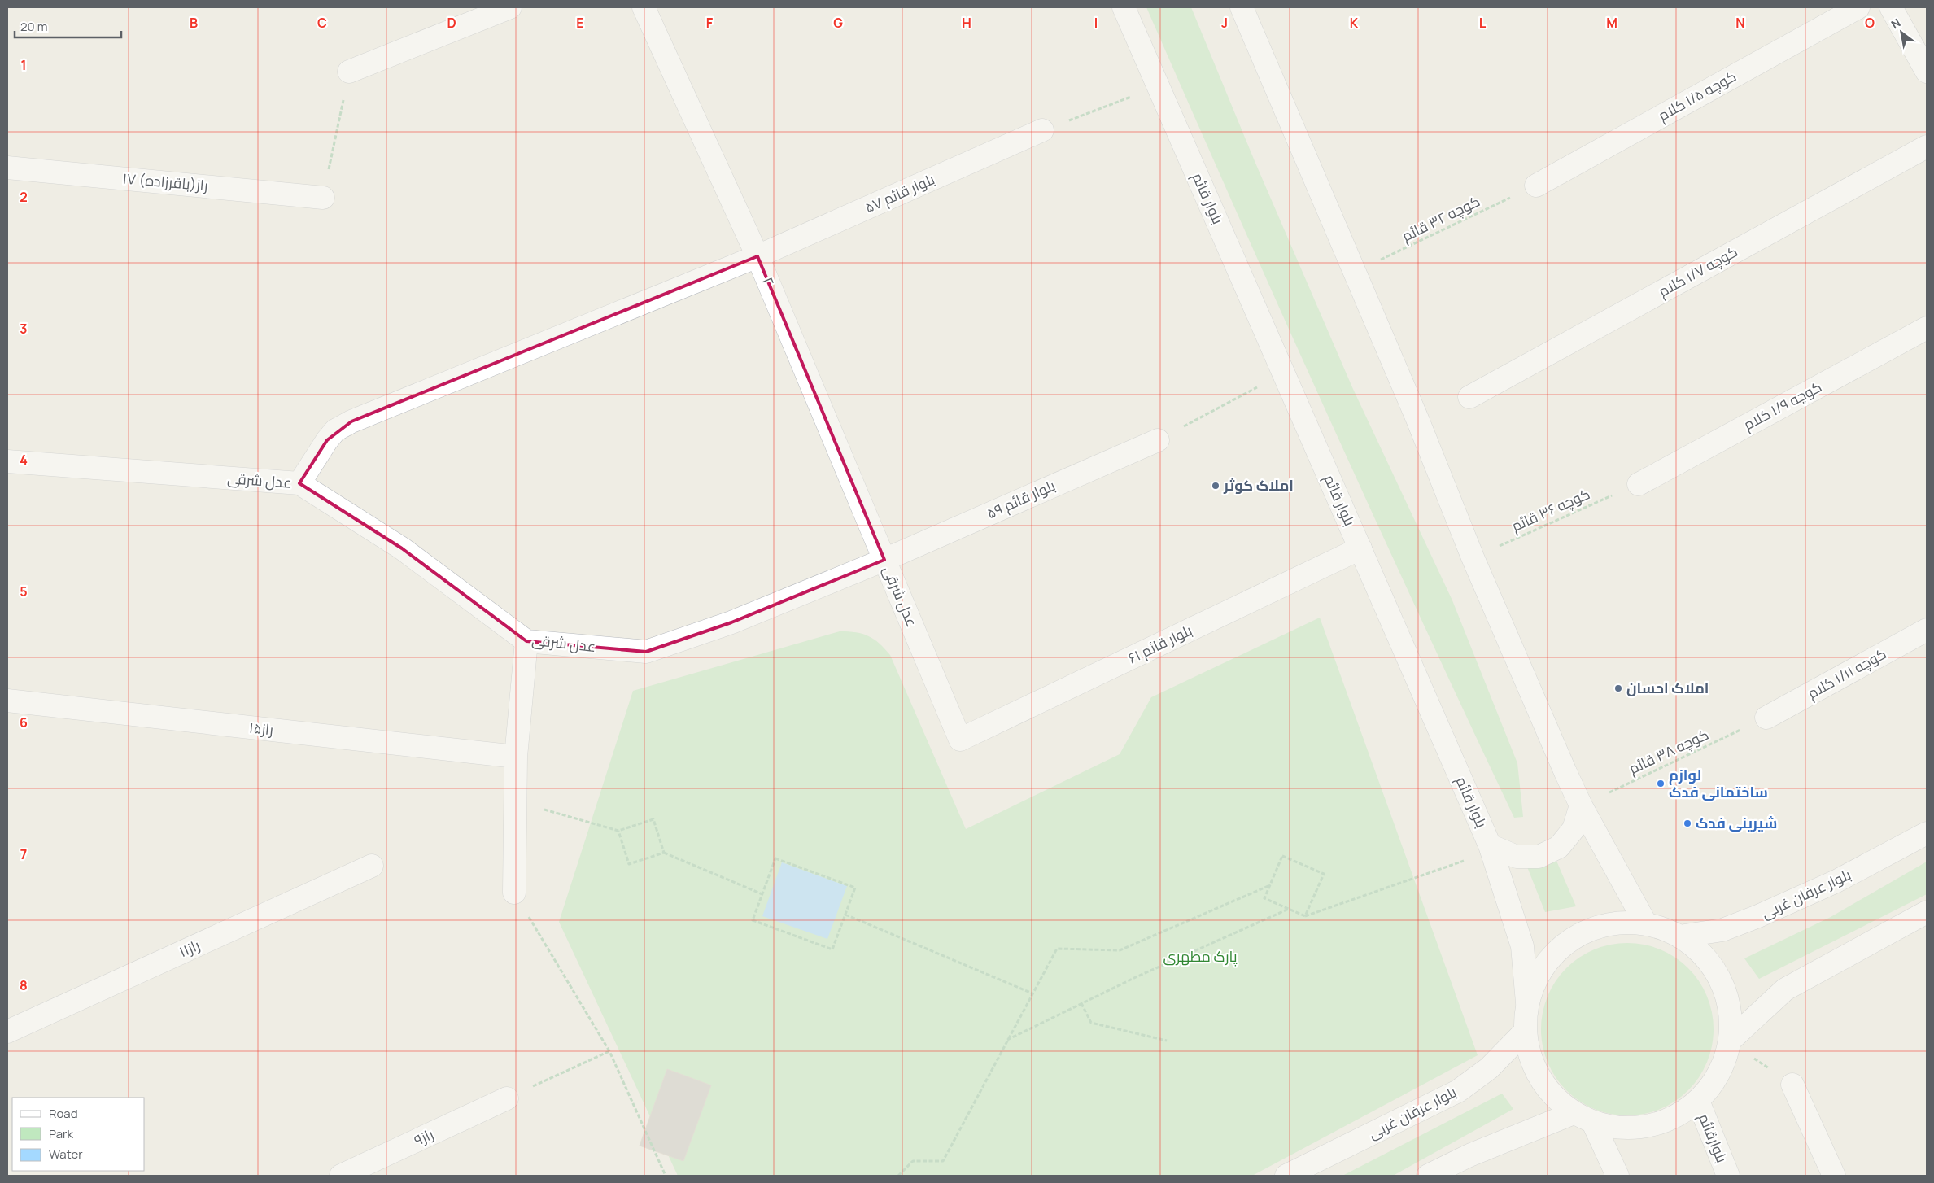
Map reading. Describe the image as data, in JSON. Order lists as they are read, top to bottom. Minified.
{"streets":{"street":["کوچه ۱/۵ کلام","۱۷ راز(باقرزاده)","بلوار قائم ۵۷","بلوار قائم","کوچه ۱/۷ کلام","۲","کوچه ۱/۹ کلام","عدل شرقی","بلوار قائم ۵۹","بلوار قائم ۶۱","کوچه ۱/۱۱ کلام","راز۱۵","بلوار عرفان غربی","راز۱۱","راز۹","بلوارقائم"],"path":["کوچه ۳۲ قائم","کوچه ۳۶ قائم","کوچه ۳۸ قائم"]},"crossings":[["کوچه ۱/۵ کلام","کوچه ۳۲ قائم"],["بلوار قائم ۵۷","۲"],["بلوار قائم ۵۷","عدل شرقی"],["بلوار قائم","بلوار قائم ۶۱"],["۲","عدل شرقی"],["۲","بلوار قائم ۵۹"],["کوچه ۱/۹ کلام","کوچه ۳۶ قائم"],["عدل شرقی","بلوار قائم ۵۹"],["عدل شرقی","بلوار قائم ۶۱"],["کوچه ۱/۱۱ کلام","کوچه ۳۸ قائم"]],"parks":["پارک مطهری"],"places":["املاک کوثر","املاک احسان","لوازم ساختمانی فدک","شیرینی فدک"],"legend":["Road","Park","Water"],"scale_bar":"20 m","north":"top left","grid":{"columns":["B","C","D","E","F","G","H","I","J","K","L","M","N","O"],"rows":["1","2","3","4","5","6","7","8"]}}
